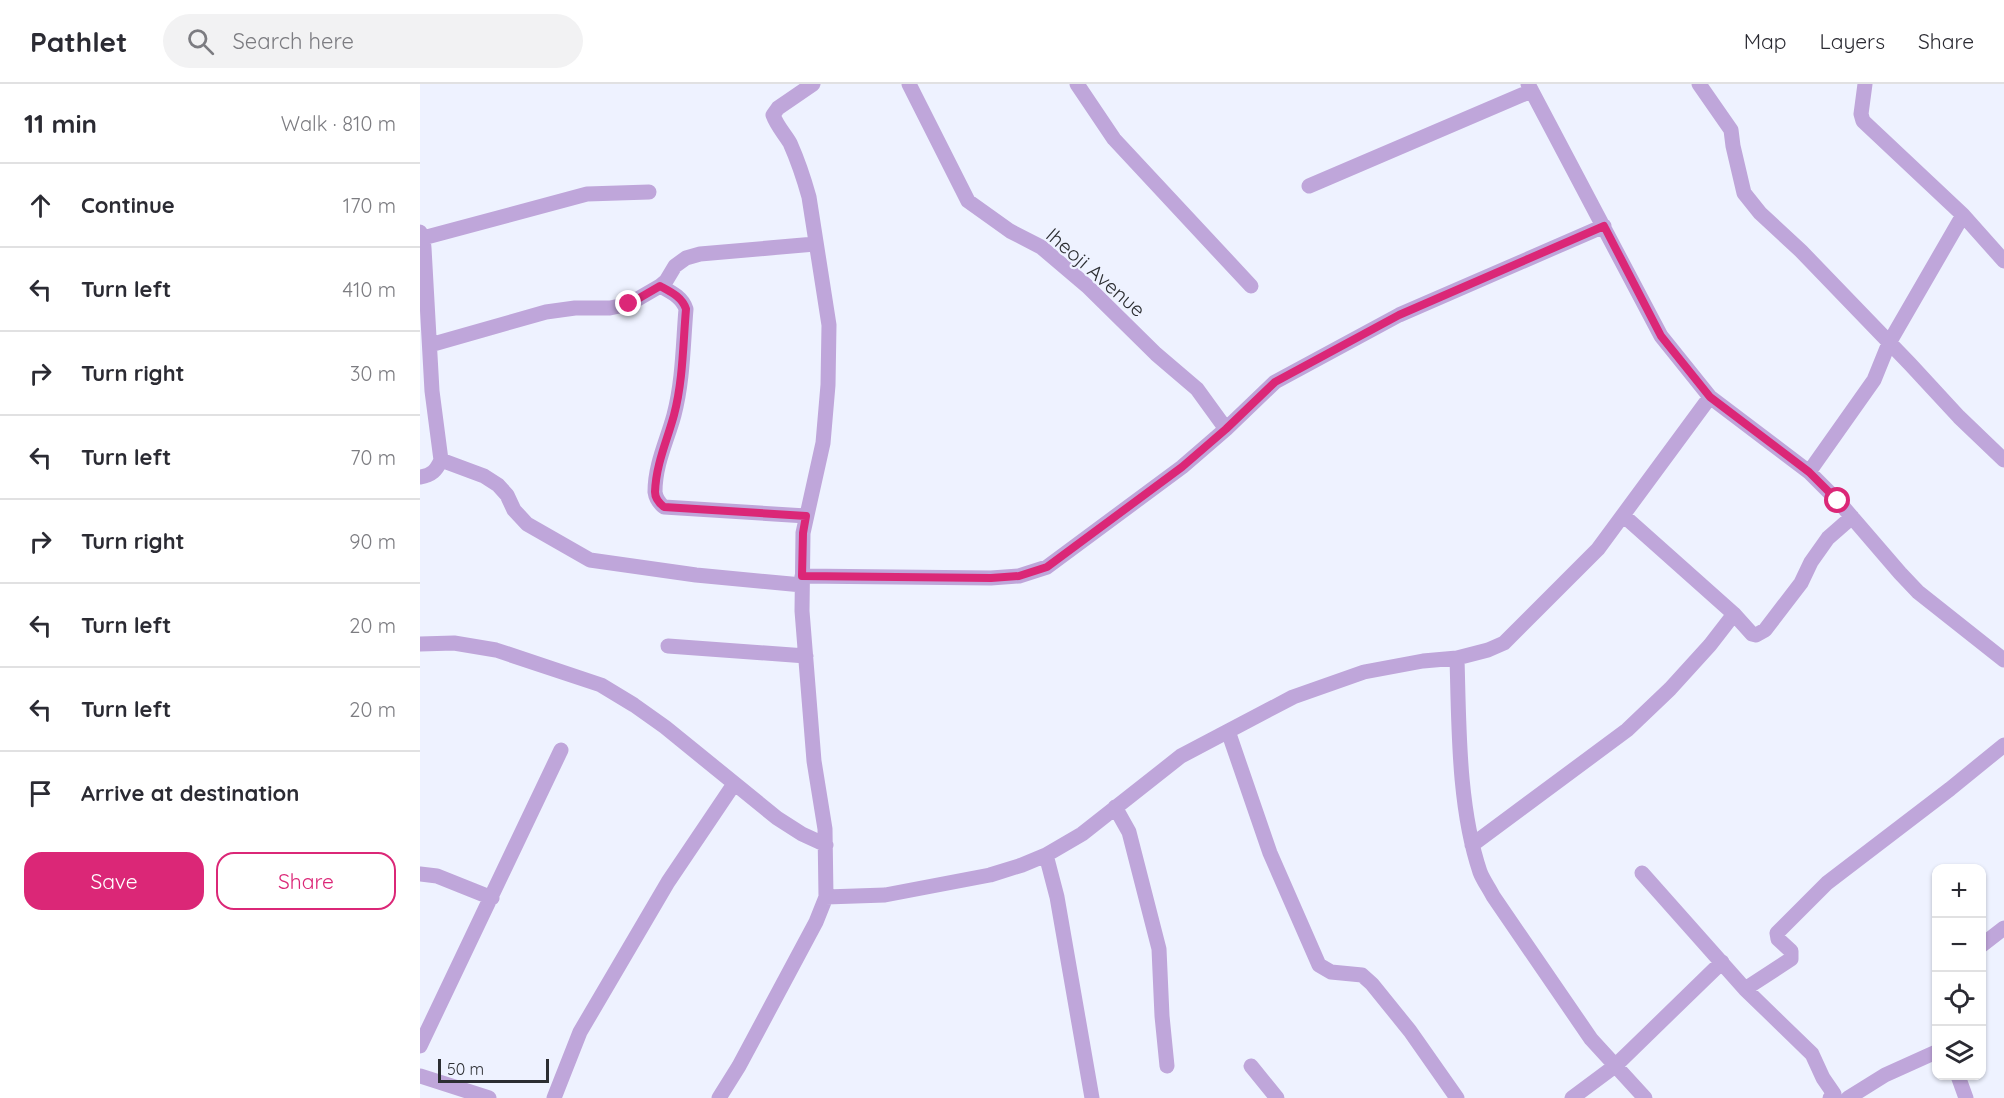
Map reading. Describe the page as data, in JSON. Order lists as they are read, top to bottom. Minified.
{"streets":{"street":["Iheoji Avenue"]},"scale_bar":"50 m","page":{"header":"Pathlet","search":"Search here","nav":["Map","Layers","Share"],"heading":["11 min","Walk · 810 m"],"list":[["Continue","170 m"],["Turn left","410 m"],["Turn right","30 m"],["Turn left","70 m"],["Turn right","90 m"],["Turn left","20 m"],["Turn left","20 m"],"Arrive at destination"],"buttons":["Save","Share"],"map_buttons":["+","−"],"scale":"50 m"}}
